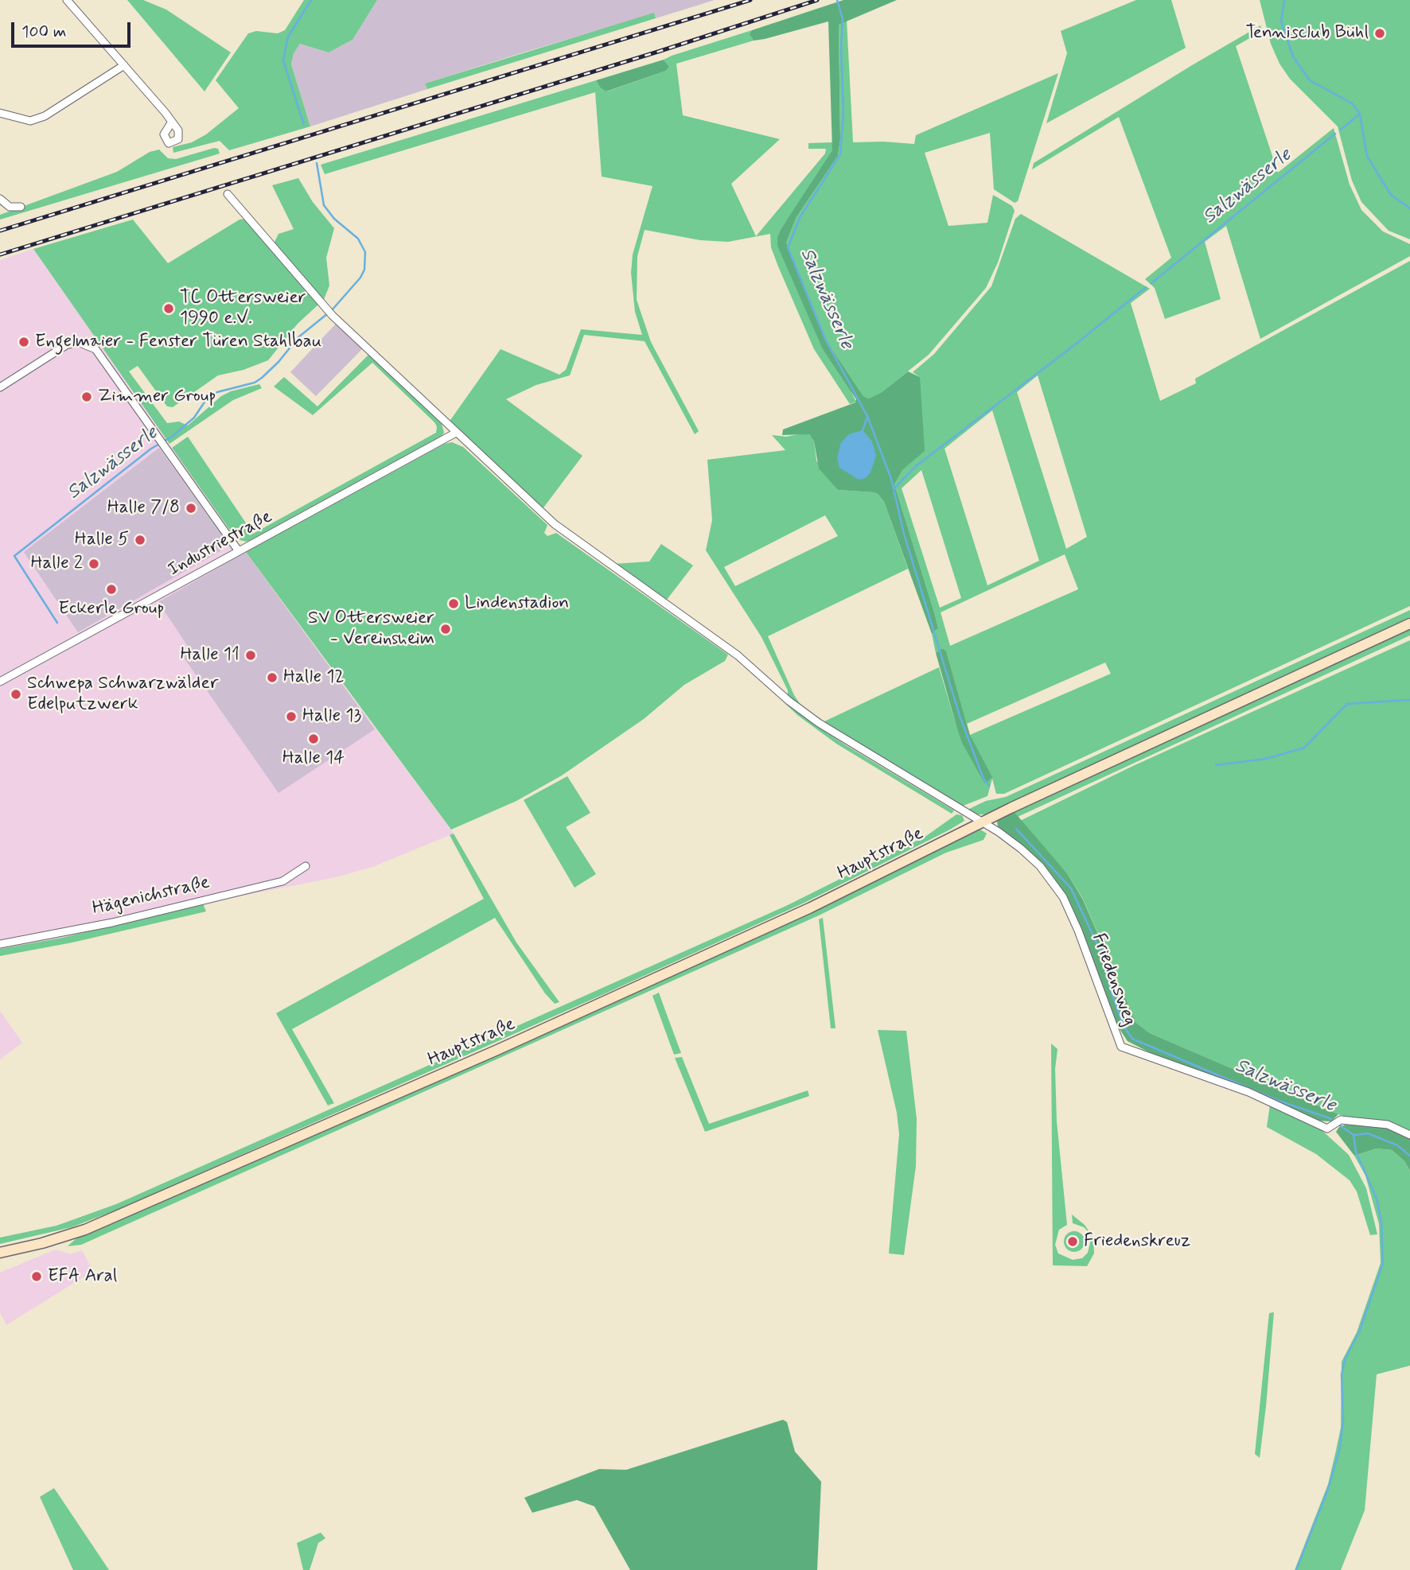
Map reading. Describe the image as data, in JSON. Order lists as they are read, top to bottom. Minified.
{"streets":{"street":["Industriestraße","Hauptstraße","Hägenichstraße","Friedensweg"]},"crossings":[["Industriestraße","Friedensweg"],["Hauptstraße","Friedensweg"]],"water":["Salzwässerle"],"places":["Tennisclub Bühl","TC Ottersweier 1990 e.V.","Engelmaier - Fenster Türen Stahlbau","Zimmer Group","Halle 7/8","Halle 5","Halle 2","Eckerle Group","Lindenstadion","SV Ottersweier - Vereinsheim","Halle 11","Halle 12","Schwepa Schwarzwälder Edelputzwerk","Halle 13","Halle 14","Friedenskreuz","EFA Aral"],"scale_bar":"100 m"}
